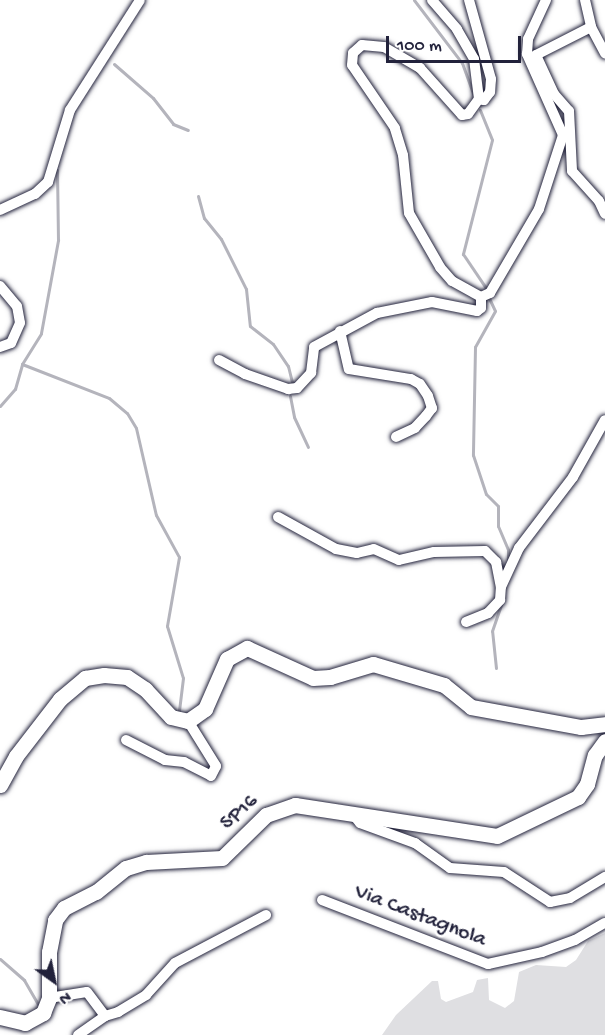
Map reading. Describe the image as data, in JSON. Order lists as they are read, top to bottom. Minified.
{"streets":{"street":["SP16","Via Castagnola"]},"scale_bar":"100 m","north":"bottom right"}
